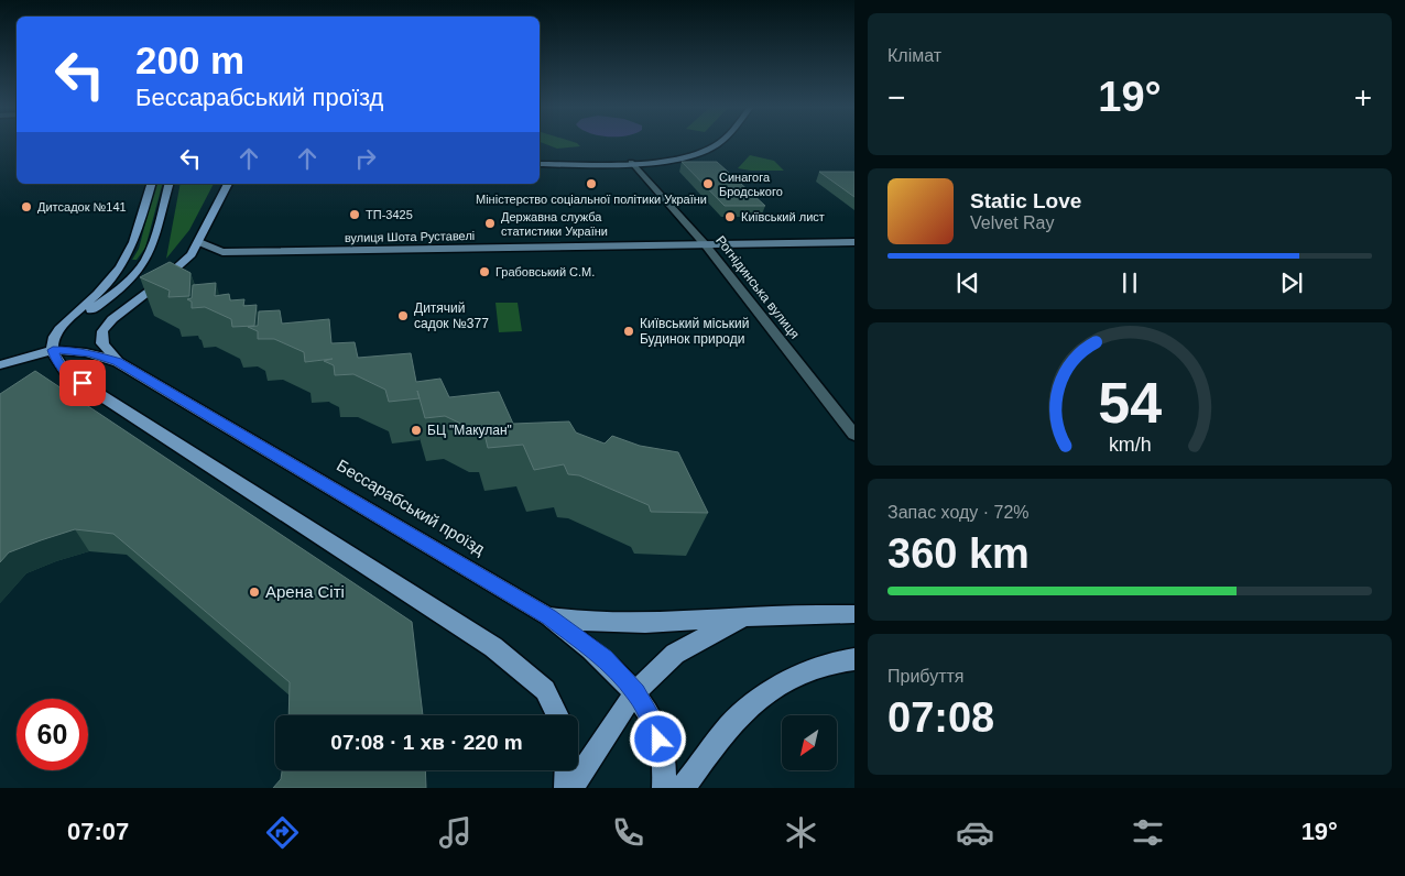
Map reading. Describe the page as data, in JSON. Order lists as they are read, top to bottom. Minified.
{"streets":{"main road":["вулиця Шота Руставелі","Бессарабський проїзд"],"street":["Рогнідинська вулиця"]},"crossings":[["вулиця Шота Руставелі","Рогнідинська вулиця"]],"places":["Міністерство соціальної політики України","Синагога Бродського","Дитсадок №141","ТП-3425","Київський лист","Державна служба статистики України","Грабовський С.М.","Дитячий садок №377","Київський міський Будинок природи","БЦ \"Макулан\"","Арена Сіті"],"north":"bottom left","page":{"tile":["Клімат",["Запас ходу · 72%","360 km"],["Прибуття","07:08"]],"turn":["200 m","Бессарабський проїзд"],"heat":["−","19°","+"],"song":["Static Love","Velvet Ray"],"limit":"60","trip":"07:08 · 1 хв · 220 m","tabs":["07:07","19°"],"gauge":["54","km/h"]}}
